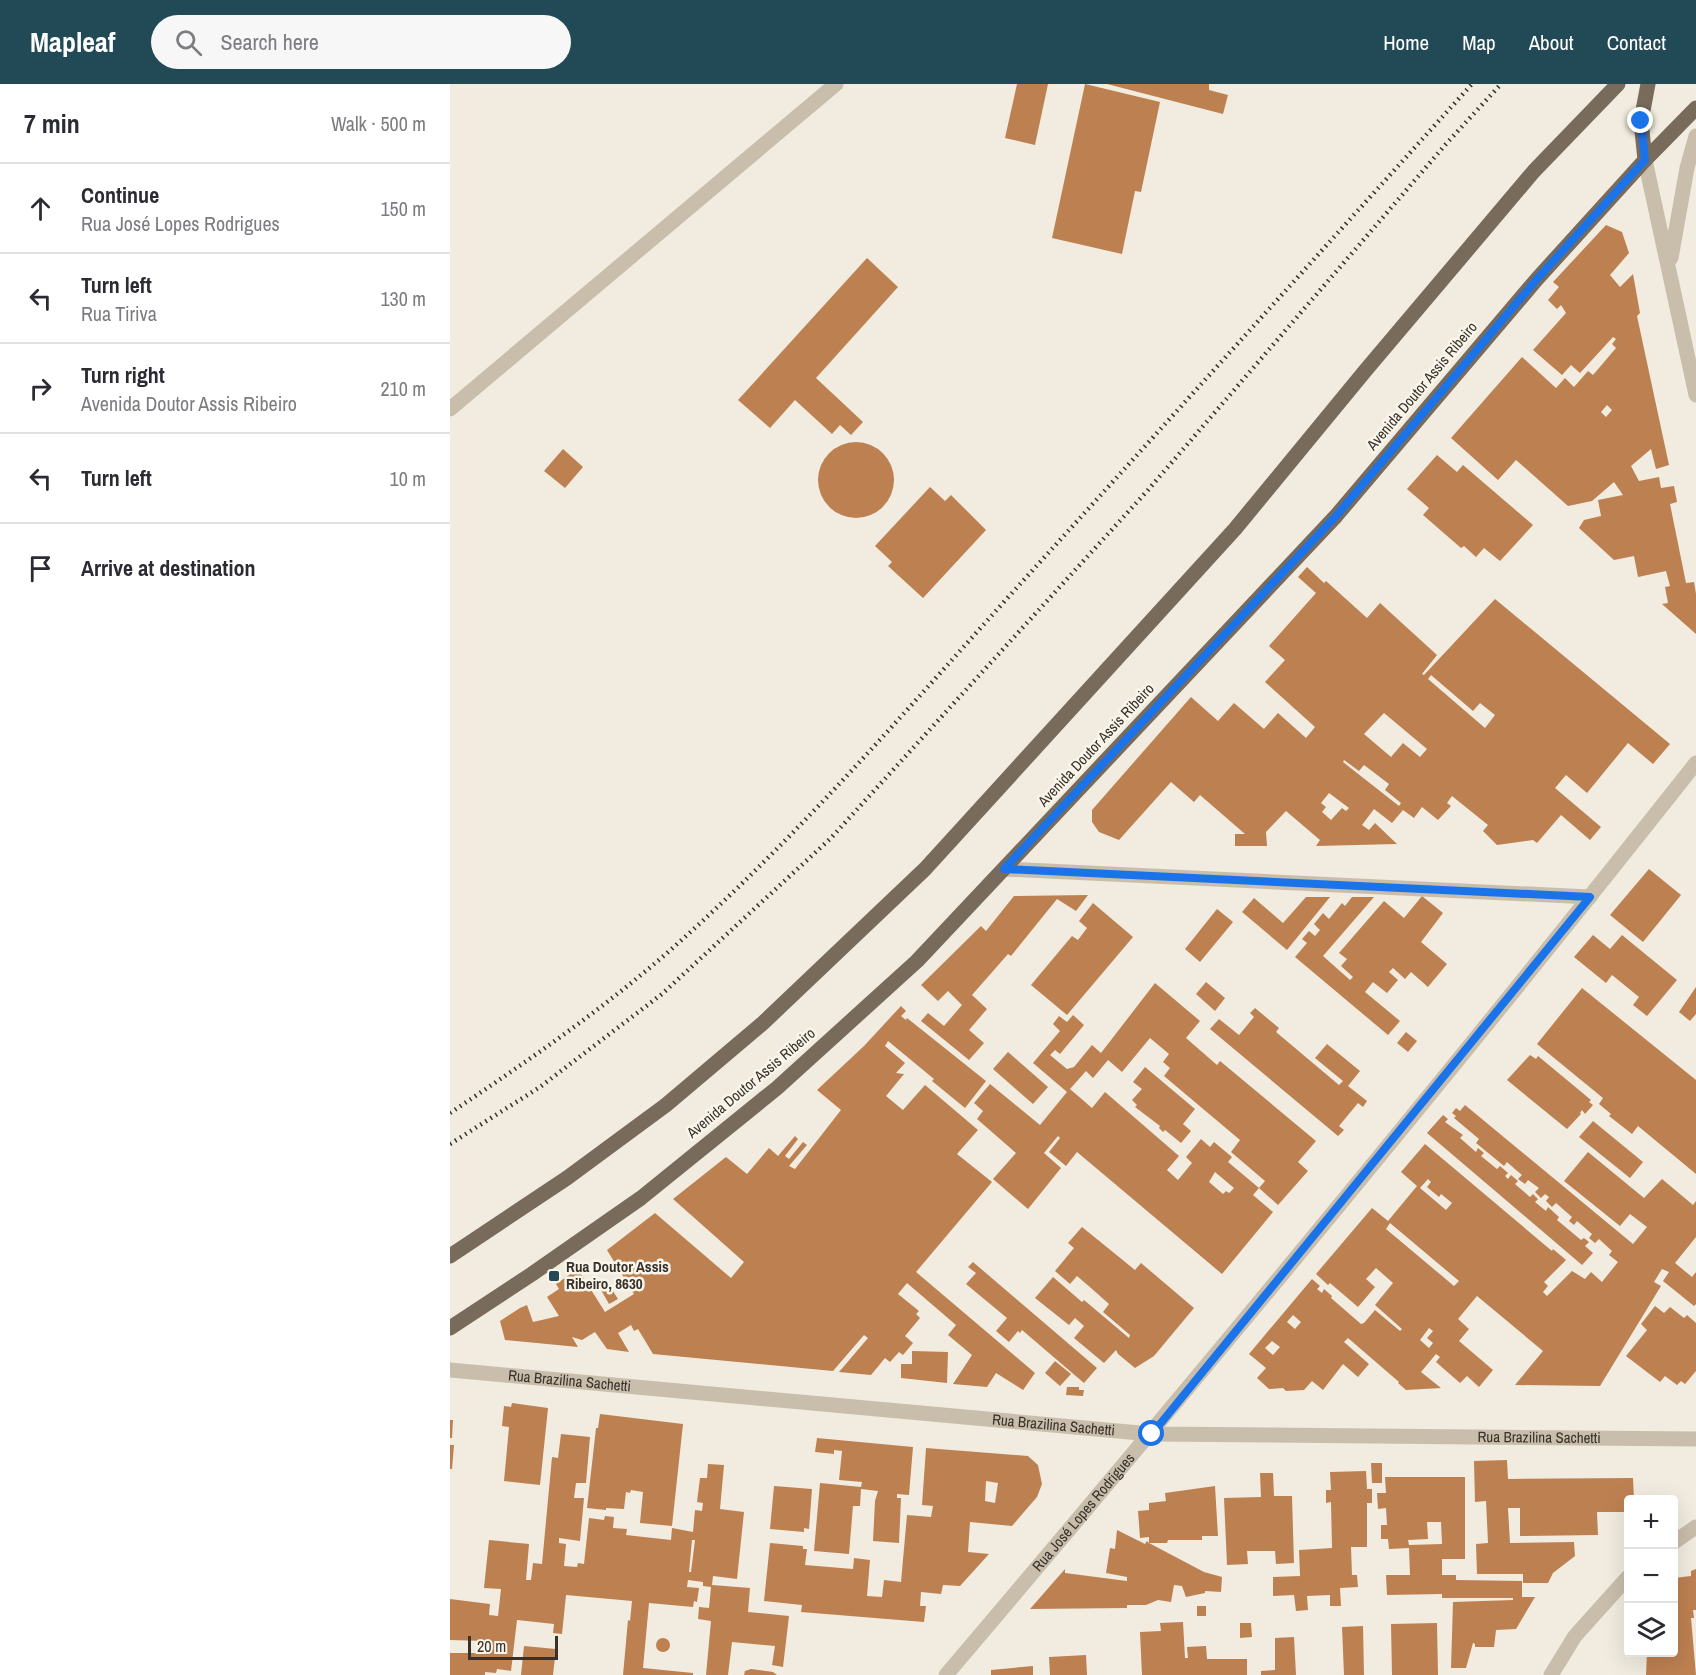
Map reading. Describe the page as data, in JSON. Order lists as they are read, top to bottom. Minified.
{"streets":{"main road":["Avenida Doutor Assis Ribeiro"],"street":["Rua Brazilina Sachetti","Rua José Lopes Rodrigues"]},"crossings":[["Rua Brazilina Sachetti","Rua José Lopes Rodrigues"]],"places":{"transit":["Rua Doutor Assis Ribeiro, 8630"]},"scale_bar":"20 m","page":{"header":"Mapleaf","search":"Search here","nav":["Home","Map","About","Contact"],"heading":["7 min","Walk · 500 m"],"list":[["Continue","Rua José Lopes Rodrigues","150 m"],["Turn left","Rua Tiriva","130 m"],["Turn right","Avenida Doutor Assis Ribeiro","210 m"],["Turn left","10 m"],"Arrive at destination"],"map_buttons":["+","−"],"scale":"20 m"}}
